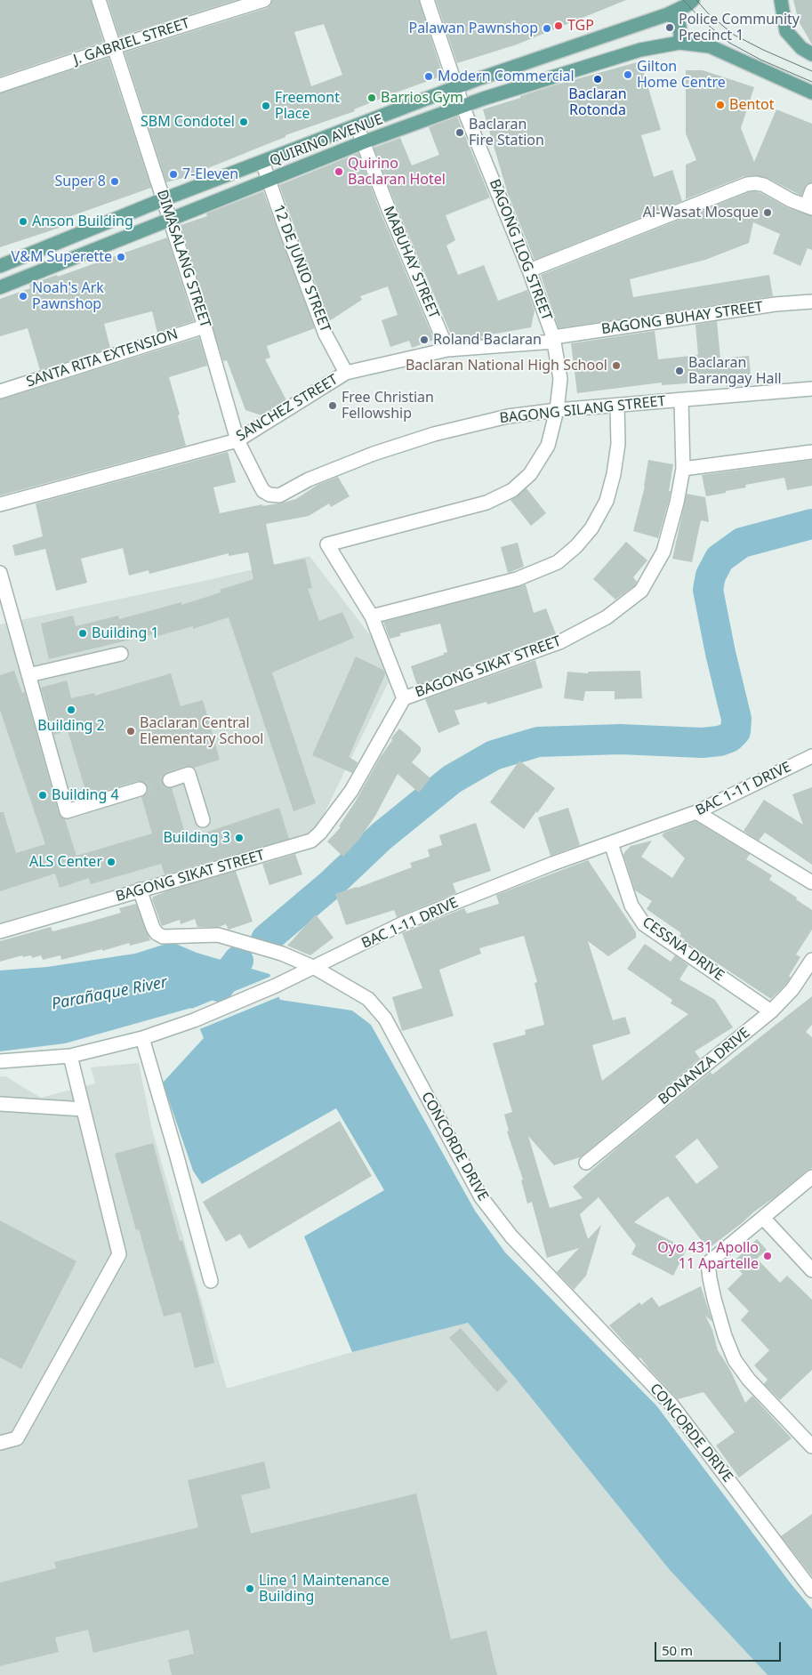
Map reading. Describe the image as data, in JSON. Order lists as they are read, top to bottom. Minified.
{"streets":{"main road":["QUIRINO AVENUE"],"street":["J. GABRIEL STREET","BAGONG ILOG STREET","DIMASALANG STREET","MABUHAY STREET","12 DE JUNIO STREET","BAGONG BUHAY STREET","SANTA RITA EXTENSION","SANCHEZ STREET","BAGONG SILANG STREET","BAGONG SIKAT STREET","BAC 1-11 DRIVE","CESSNA DRIVE","BONANZA DRIVE","CONCORDE DRIVE"]},"crossings":[["J. GABRIEL STREET","DIMASALANG STREET"],["QUIRINO AVENUE","BAGONG ILOG STREET"],["QUIRINO AVENUE","DIMASALANG STREET"],["QUIRINO AVENUE","MABUHAY STREET"],["QUIRINO AVENUE","12 DE JUNIO STREET"],["BAGONG ILOG STREET","BAGONG BUHAY STREET"],["BAGONG ILOG STREET","SANCHEZ STREET"],["BAGONG ILOG STREET","BAGONG SILANG STREET"],["DIMASALANG STREET","SANTA RITA EXTENSION"],["DIMASALANG STREET","SANCHEZ STREET"],["DIMASALANG STREET","BAGONG SILANG STREET"],["MABUHAY STREET","SANCHEZ STREET"],["12 DE JUNIO STREET","SANCHEZ STREET"],["BAGONG BUHAY STREET","SANCHEZ STREET"],["BAGONG SILANG STREET","BAGONG SIKAT STREET"],["BAGONG SIKAT STREET","CONCORDE DRIVE"],["BAC 1-11 DRIVE","CESSNA DRIVE"],["BAC 1-11 DRIVE","CONCORDE DRIVE"],["CESSNA DRIVE","BONANZA DRIVE"]],"water":["Parañaque River"],"places":["TGP","Police Community Precinct 1","Palawan Pawnshop","Gilton Home Centre","Modern Commercial","Baclaran Rotonda","Barrios Gym","Bentot","Freemont Place","SBM Condotel","Baclaran Fire Station","Quirino Baclaran Hotel","7-Eleven","Super 8","Al-Wasat Mosque","Anson Building","V&M Superette","Noah's Ark Pawnshop","Roland Baclaran","Baclaran National High School","Baclaran Barangay Hall","Free Christian Fellowship","Building 1","Building 2","Baclaran Central Elementary School","Building 4","Building 3","ALS Center","Oyo 431 Apollo 11 Apartelle","Line 1 Maintenance Building"],"scale_bar":"50 m"}
